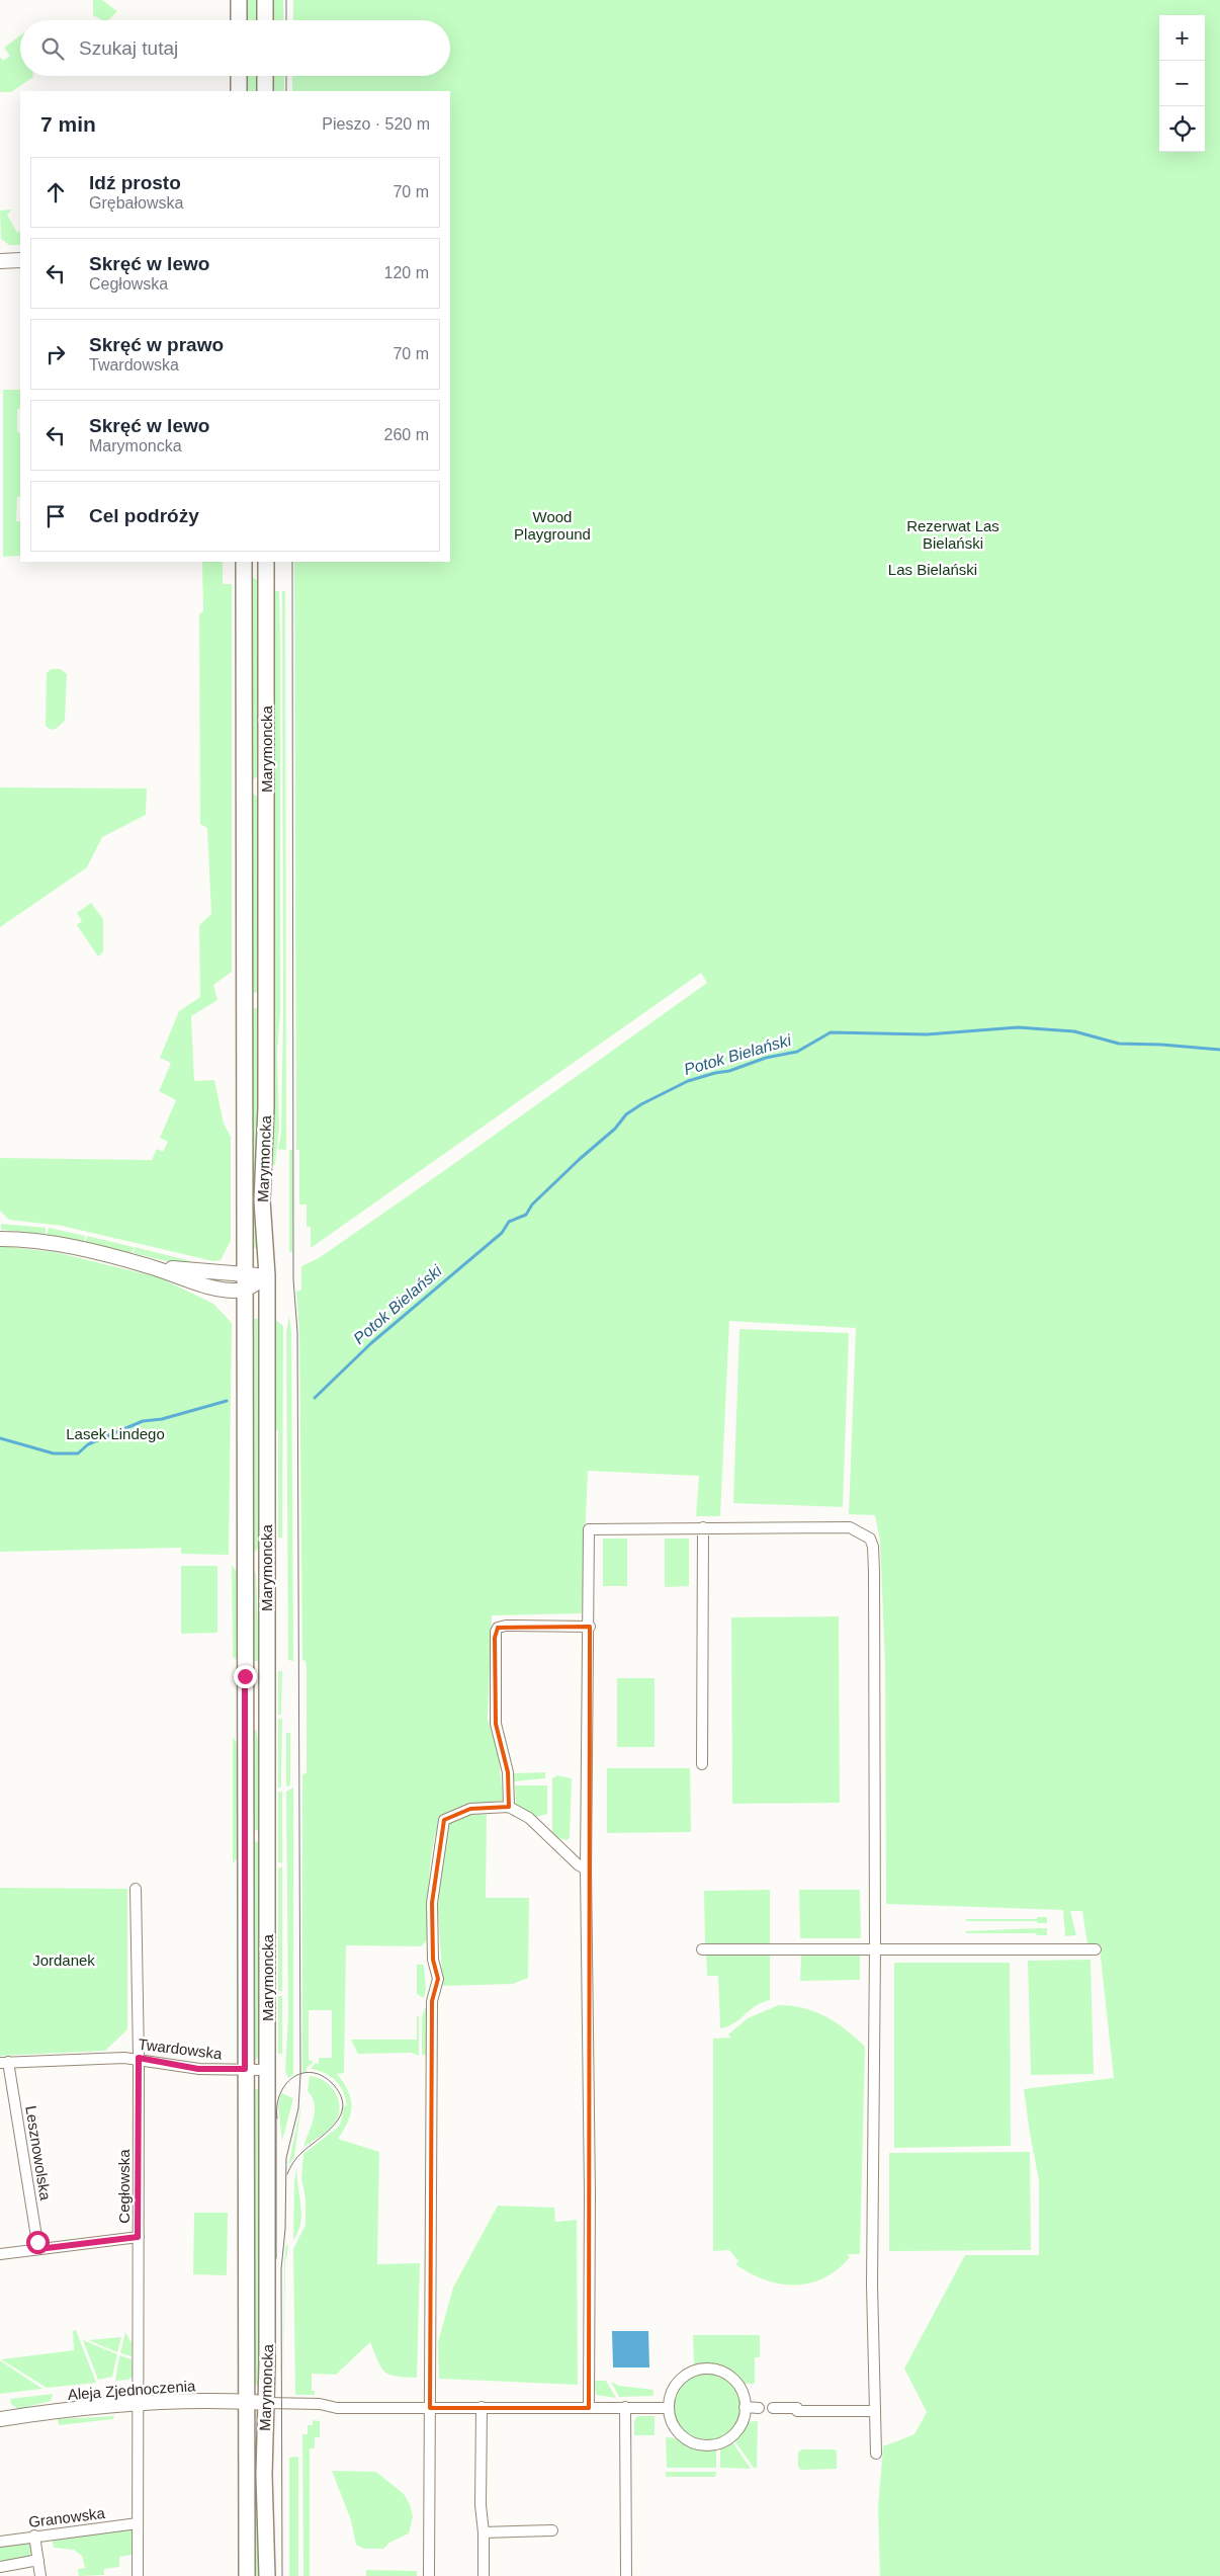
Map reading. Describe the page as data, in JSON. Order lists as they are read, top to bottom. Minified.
{"streets":{"main road":["Marymoncka"],"street":["Twardowska","Lesznowolska","Cegłowska","Aleja Zjednoczenia","Granowska"]},"crossings":[["Marymoncka","Twardowska"],["Marymoncka","Aleja Zjednoczenia"],["Twardowska","Lesznowolska"],["Twardowska","Cegłowska"],["Cegłowska","Aleja Zjednoczenia"],["Cegłowska","Granowska"]],"water":["Potok Bielański"],"parks":["Wood Playground","Rezerwat Las Bielański","Las Bielański","Lasek Lindego","Jordanek"],"page":{"map_buttons":["+","−"],"search":"Szukaj tutaj","heading":["7 min","Pieszo · 520 m"],"list":[["Idź prosto","Grębałowska","70 m"],["Skręć w lewo","Cegłowska","120 m"],["Skręć w prawo","Twardowska","70 m"],["Skręć w lewo","Marymoncka","260 m"],"Cel podróży"]}}
